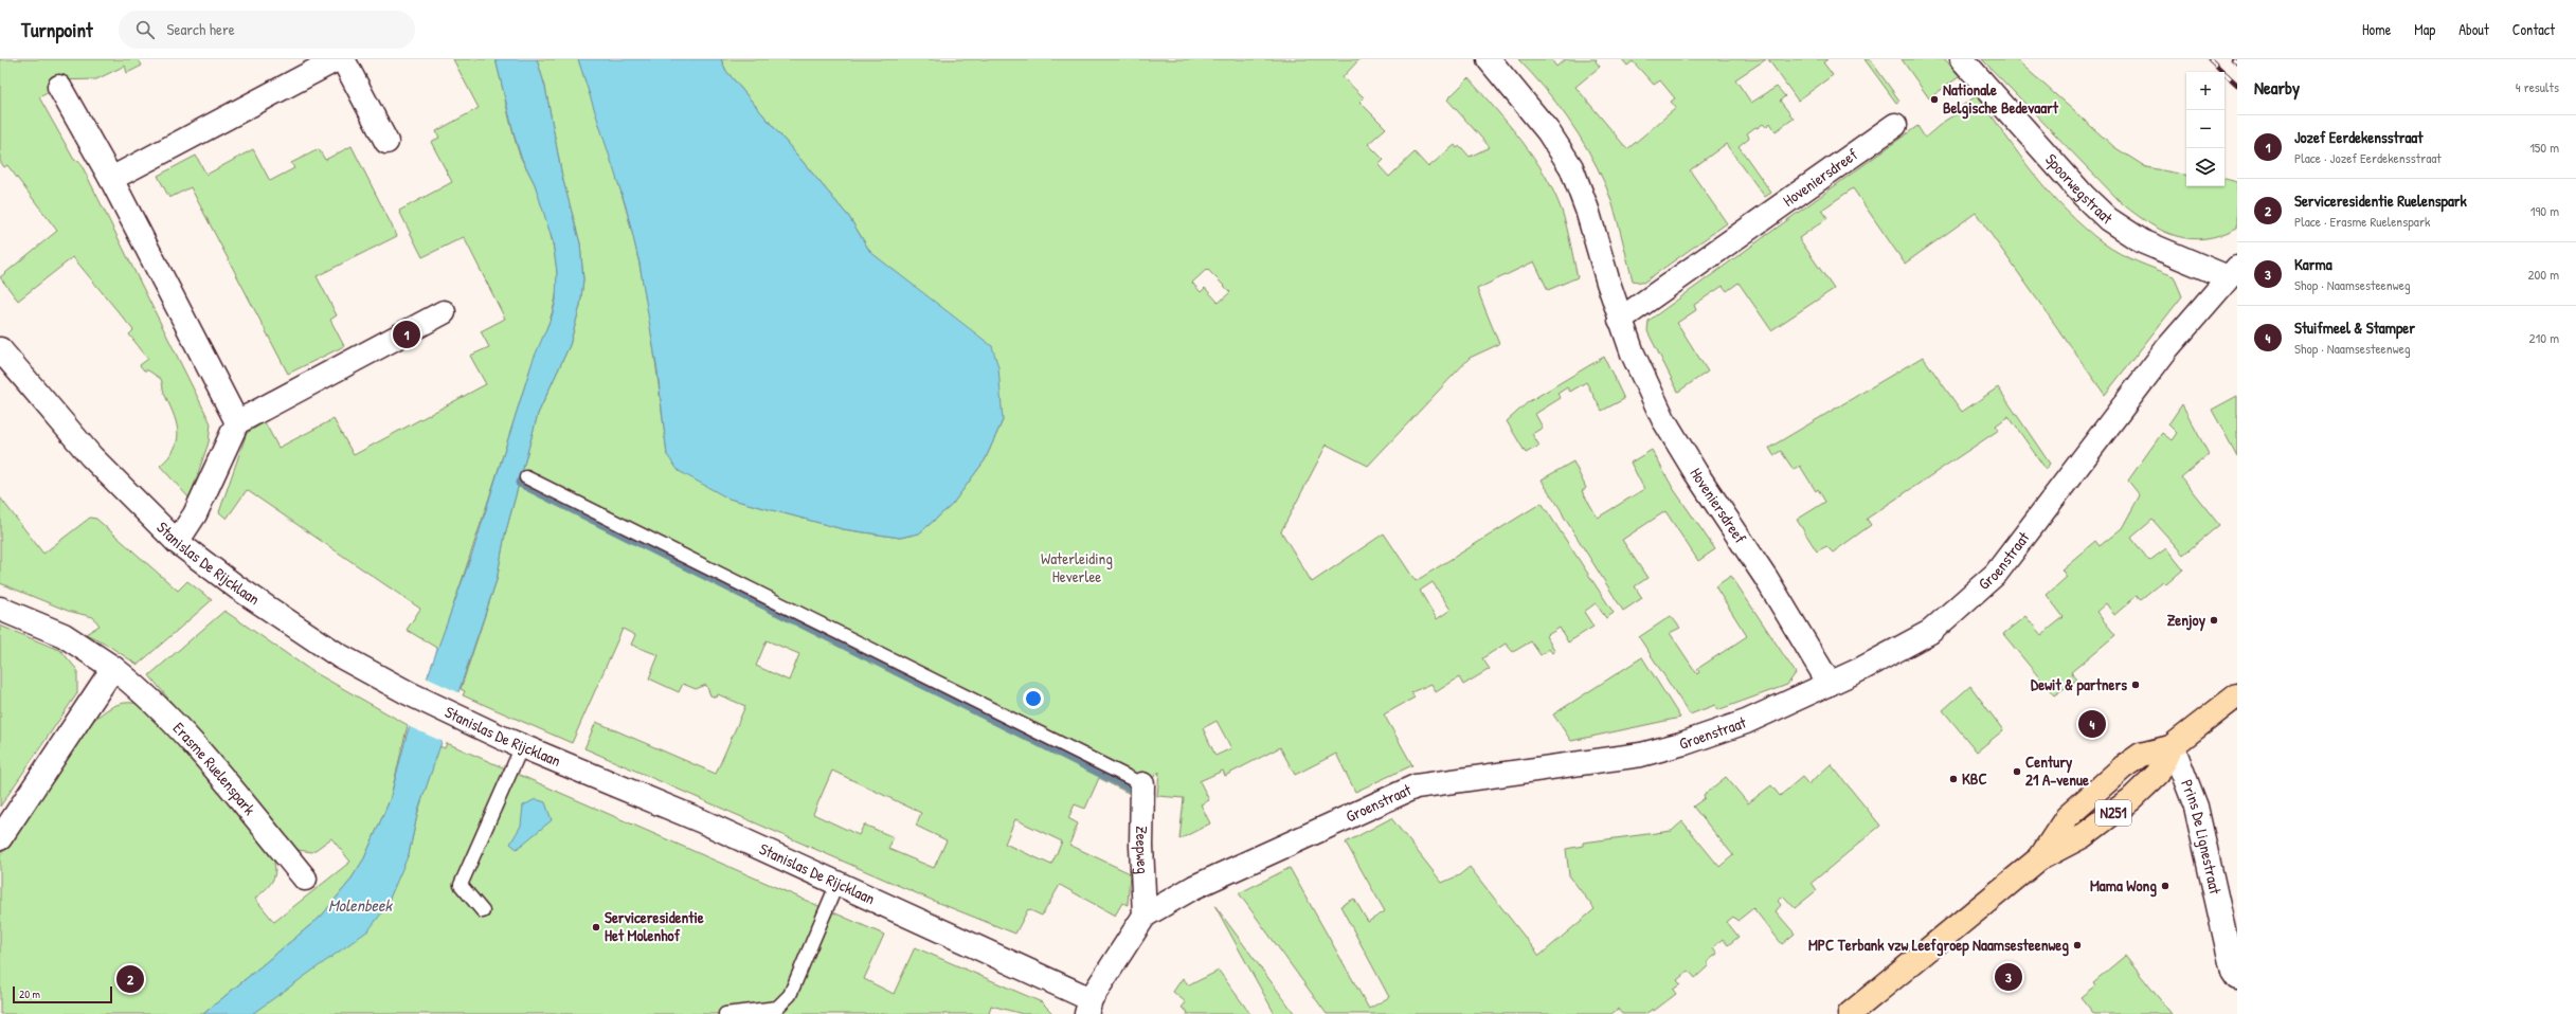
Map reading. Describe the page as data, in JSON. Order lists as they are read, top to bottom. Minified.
{"streets":{"main road":["N251"],"street":["Hoveniersdreef","Spoorwegstraat","Groenstraat","Stanislas De Rijcklaan","Erasme Ruelenspark","Prins De Lignestraat","Zeepweg"]},"crossings":[["Hoveniersdreef","Groenstraat"],["Spoorwegstraat","Groenstraat"],["Groenstraat","Stanislas De Rijcklaan"],["Groenstraat","Zeepweg"],["N251","Prins De Lignestraat"]],"water":["Molenbeek"],"parks":["Waterleiding Heverlee"],"places":["Nationale Belgische Bedevaart","Zenjoy","Dewit & partners","Century 21 A-venue","KBC","Mama Wong","Serviceresidentie Het Molenhof","MPC Terbank vzw Leefgroep Naamsesteenweg"],"scale_bar":"20 m","page":{"header":"Turnpoint","search":"Search here","nav":["Home","Map","About","Contact"],"heading":["Nearby","4 results"],"map_buttons":["+","−"],"list":[{"mark":"1","name":"Jozef Eerdekensstraat","note":"Place · Jozef Eerdekensstraat","value":"150 m"},{"mark":"2","name":"Serviceresidentie Ruelenspark","note":"Place · Erasme Ruelenspark","value":"190 m"},{"mark":"3","name":"Karma","note":"Shop · Naamsesteenweg","value":"200 m"},{"mark":"4","name":"Stuifmeel & Stamper","note":"Shop · Naamsesteenweg","value":"210 m"}],"pins":["1","4","3","2"],"scale":"20 m"}}
